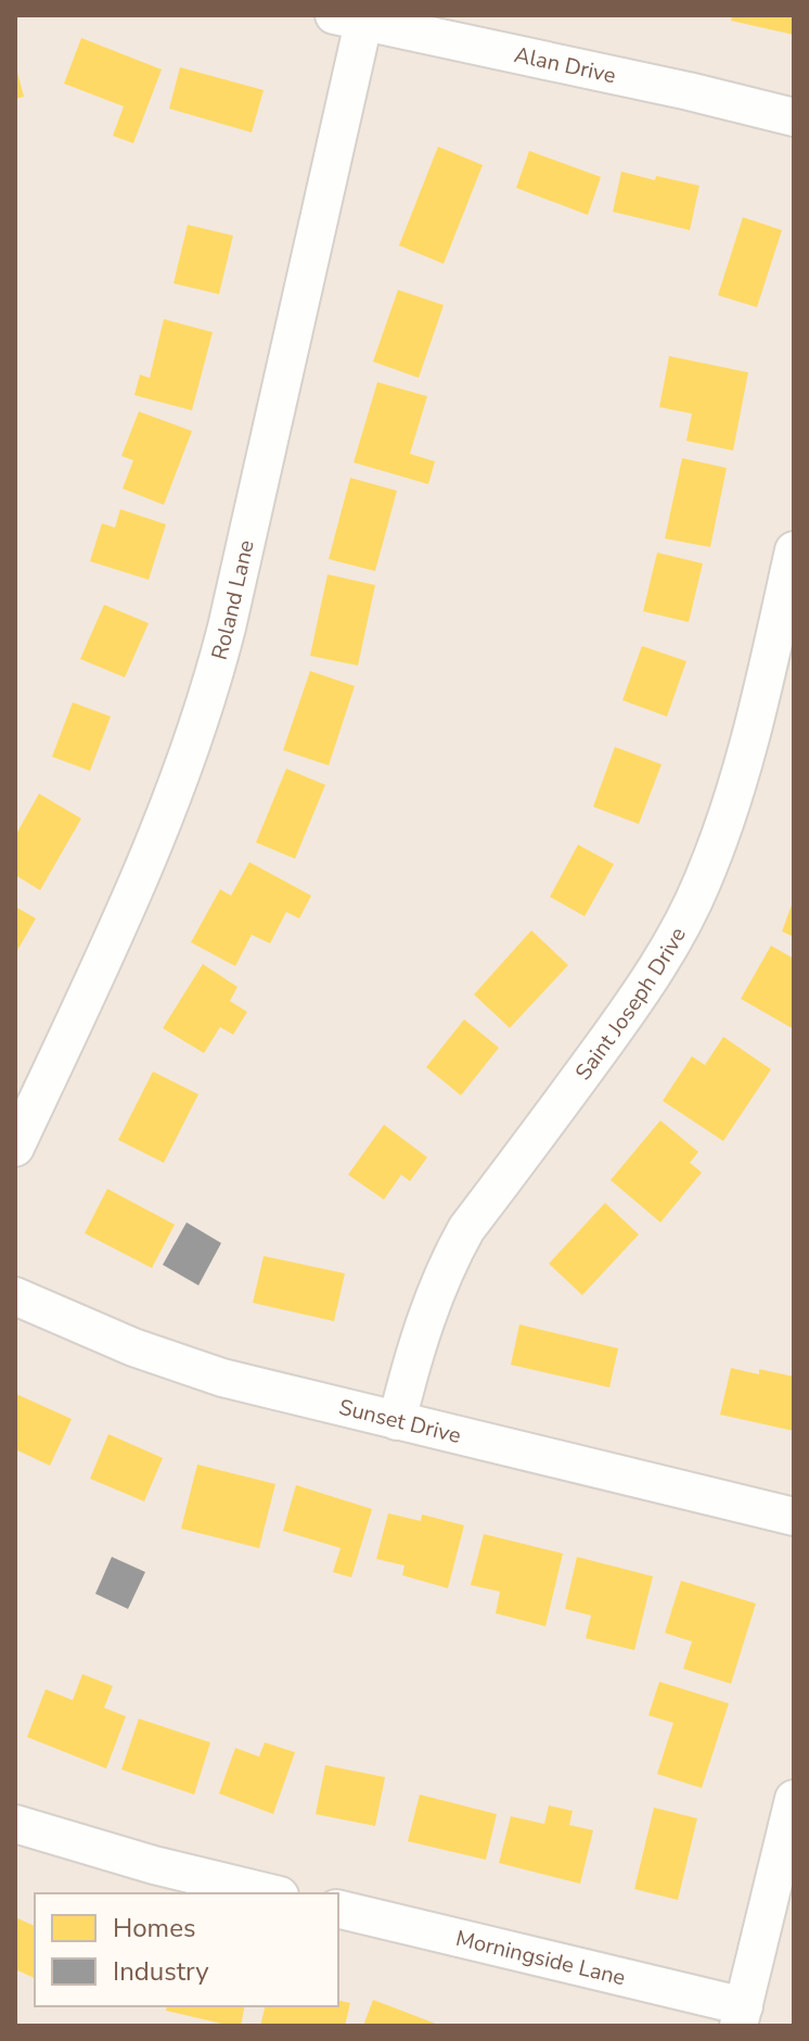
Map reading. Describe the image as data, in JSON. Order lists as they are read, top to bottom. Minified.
{"streets":{"street":["Alan Drive","Roland Lane","Saint Joseph Drive","Sunset Drive","Morningside Lane"]},"crossings":[["Alan Drive","Roland Lane"],["Saint Joseph Drive","Sunset Drive"]],"legend":["Homes","Industry"]}
